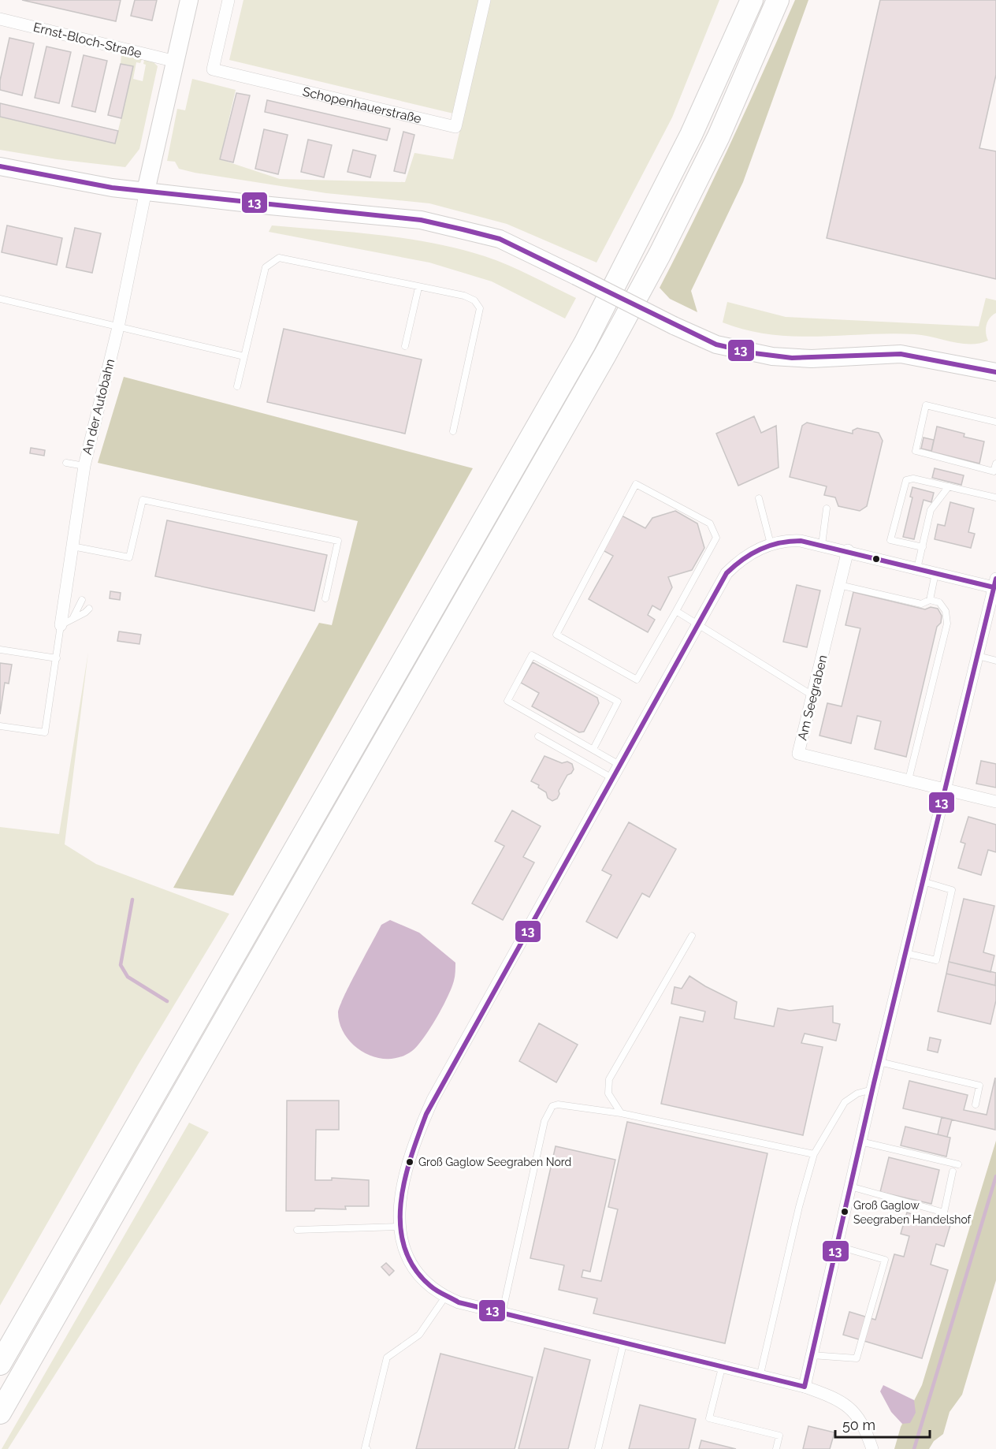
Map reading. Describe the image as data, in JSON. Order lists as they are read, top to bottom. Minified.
{"streets":{"street":["Ernst-Bloch-Straße","Schopenhauerstraße","An der Autobahn","Am Seegraben"]},"places":["Groß Gaglow Seegraben Nord","Groß Gaglow Seegraben Handelshof"],"lines":["transit line 13"],"scale_bar":"50 m"}
